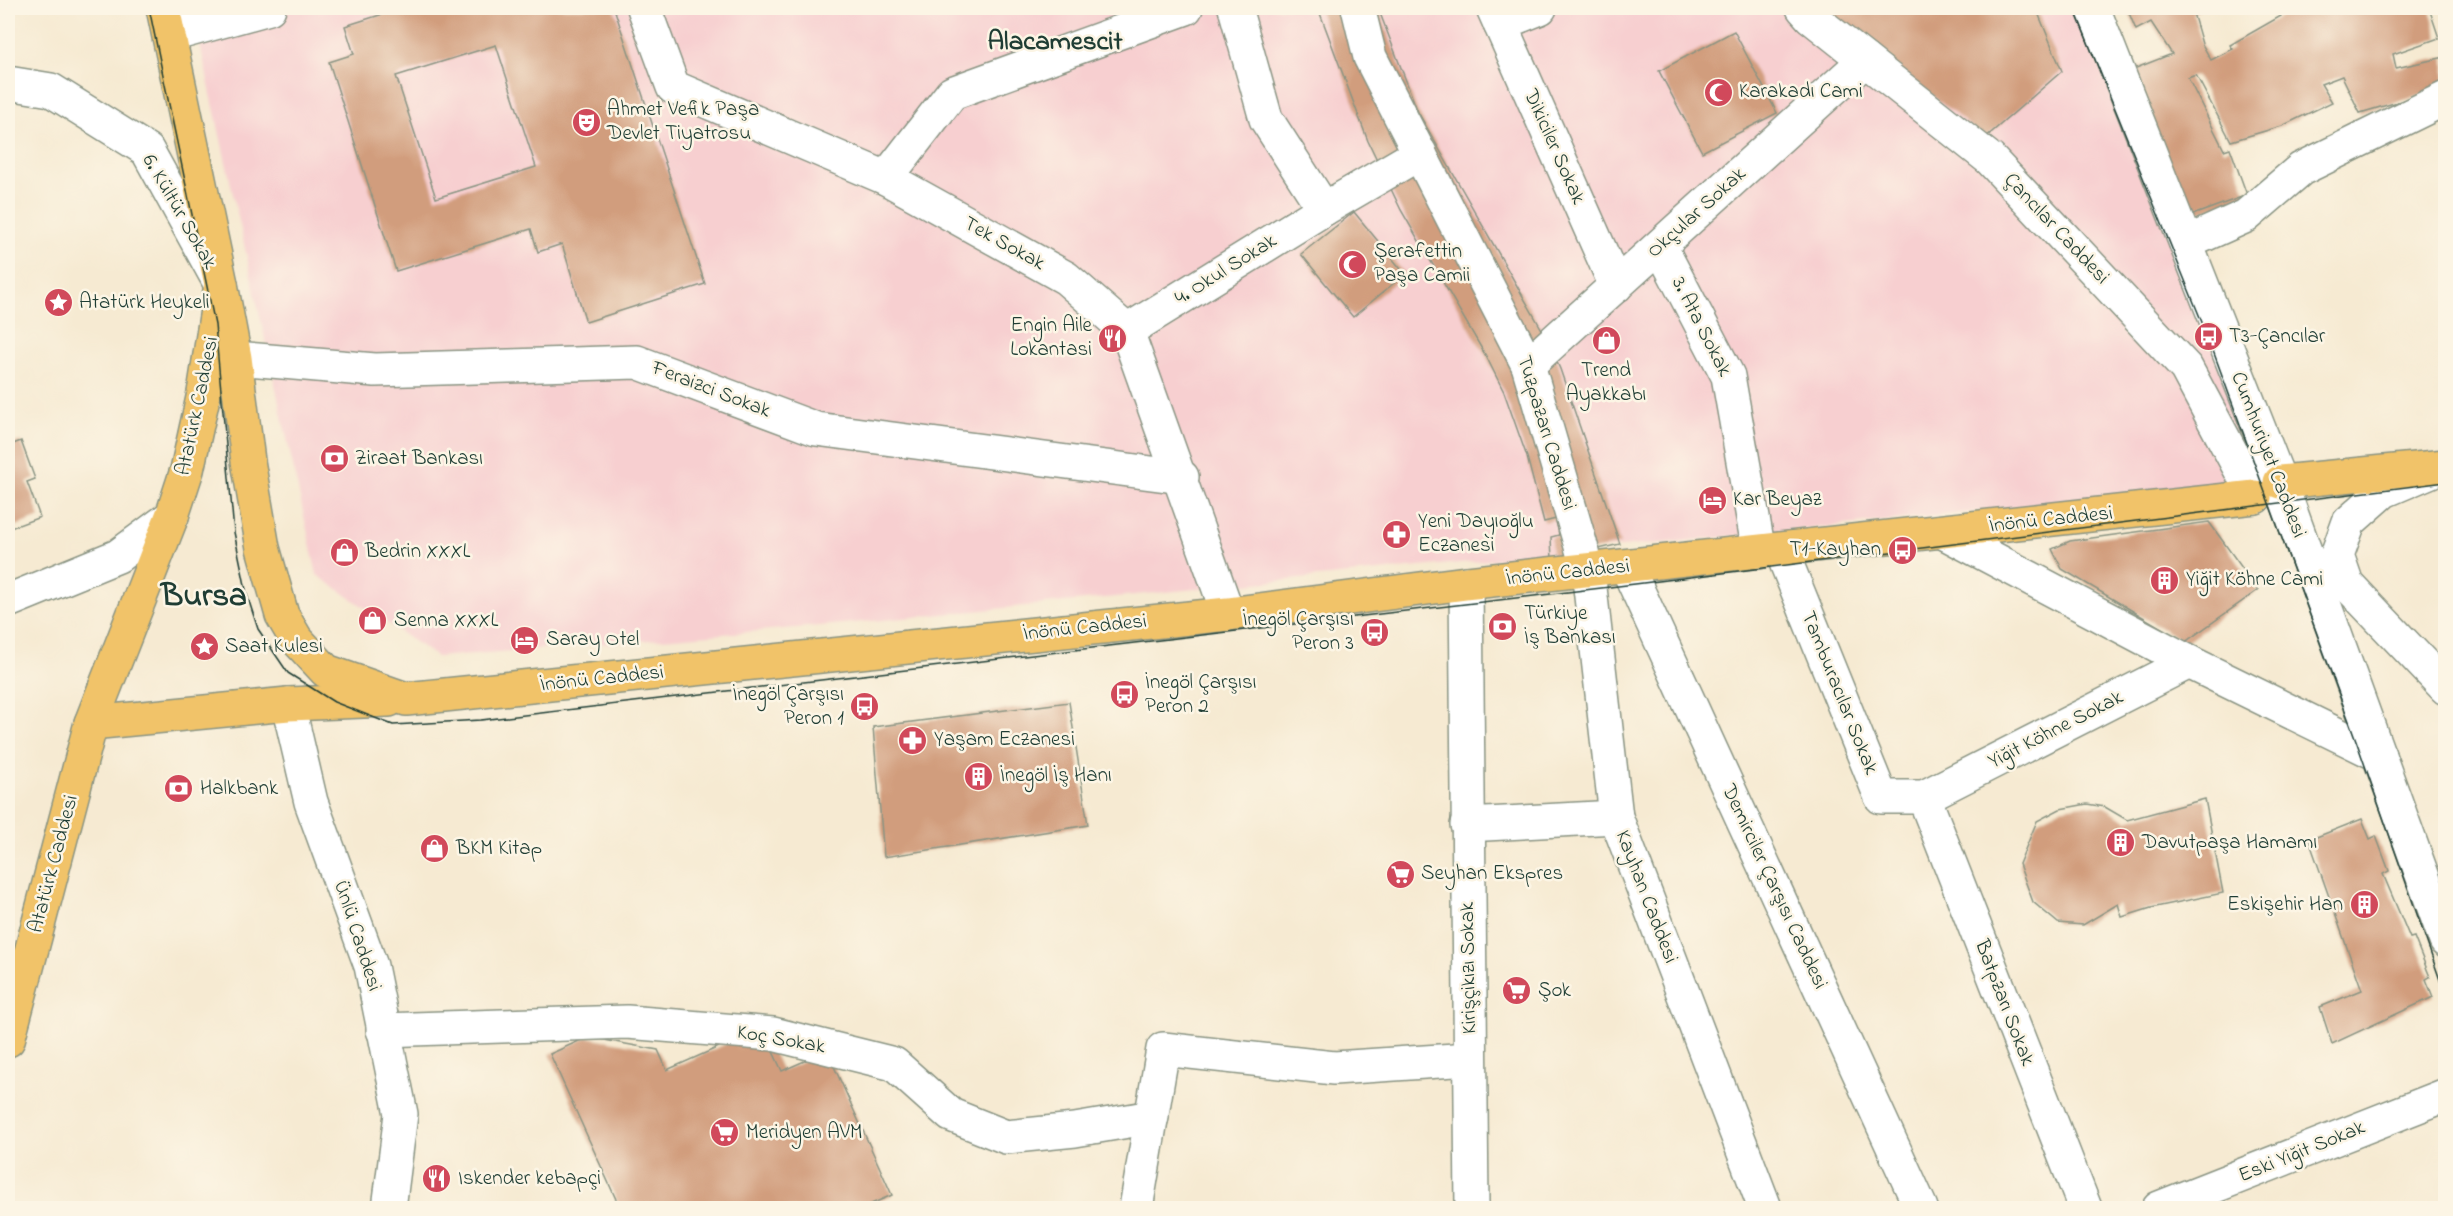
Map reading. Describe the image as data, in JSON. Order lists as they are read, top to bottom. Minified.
{"streets":{"main road":["Atatürk Caddesi","İnönü Caddesi"],"street":["Dikiciler Sokak","6. Kültür Sokak","Okçular Sokak","Çancılar Caddesi","Tek Sokak","4. Okul Sokak","3. Ata Sokak","Feraizci Sokak","Tuzpazarı Caddesi","Cumhuriyet Caddesi","Tamburacılar Sokak","Yiğit Köhne Sokak","Demirciler Çarşısı Caddesi","Kayhan Caddesi","Ünlü Caddesi","Kirişçikızı Sokak","Batpzarı Sokak","Koç Sokak","Eski Yiğit Sokak"]},"crossings":[["Dikiciler Sokak","Okçular Sokak"],["6. Kültür Sokak","Atatürk Caddesi"],["6. Kültür Sokak","İnönü Caddesi"],["Okçular Sokak","Çancılar Caddesi"],["Okçular Sokak","3. Ata Sokak"],["Okçular Sokak","Tuzpazarı Caddesi"],["Çancılar Caddesi","Cumhuriyet Caddesi"],["Çancılar Caddesi","İnönü Caddesi"],["Tek Sokak","4. Okul Sokak"],["Tek Sokak","Feraizci Sokak"],["Tek Sokak","İnönü Caddesi"],["4. Okul Sokak","Tuzpazarı Caddesi"],["3. Ata Sokak","İnönü Caddesi"],["3. Ata Sokak","Tamburacılar Sokak"],["Feraizci Sokak","İnönü Caddesi"],["Atatürk Caddesi","İnönü Caddesi"],["Tuzpazarı Caddesi","İnönü Caddesi"],["Tuzpazarı Caddesi","Kayhan Caddesi"],["Cumhuriyet Caddesi","İnönü Caddesi"],["İnönü Caddesi","Tamburacılar Sokak"],["İnönü Caddesi","Demirciler Çarşısı Caddesi"],["İnönü Caddesi","Kayhan Caddesi"],["İnönü Caddesi","Kirişçikızı Sokak"],["Tamburacılar Sokak","Yiğit Köhne Sokak"],["Tamburacılar Sokak","Batpzarı Sokak"],["Yiğit Köhne Sokak","Batpzarı Sokak"],["Ünlü Caddesi","Koç Sokak"]],"districts":["Alacamescit","Bursa"],"places":{"mosque":["Karakadı Cami","Şerafettin Paşa Camii"],"theatre":["Ahmet Vefik Paşa Devlet Tiyatrosu"],"place":["Atatürk Heykeli","Saat Kulesi"],"bus stop":["T3-Çancılar","T1-Kayhan","İnegöl Çarşısı Peron 3","İnegöl Çarşısı Peron 2","İnegöl Çarşısı Peron 1"],"restaurant":["Engin Aile Lokantasi","Iskender kebapçi"],"shop":["Trend Ayakkabı","Bedrin XXXL","Senna XXXL","BKM Kitap"],"bank":["Ziraat Bankası","Türkiye İş Bankası","Halkbank"],"hotel":["Kar Beyaz","Saray Otel"],"pharmacy":["Yeni Dayıoğlu Eczanesi","Yaşam Eczanesi"],"building":["Yiğit Köhne Cami","İnegöl İş Hanı","Davutpaşa Hamamı","Eskişehir Han"],"supermarket":["Seyhan Ekspres","Şok","Meridyen AVM"]}}
